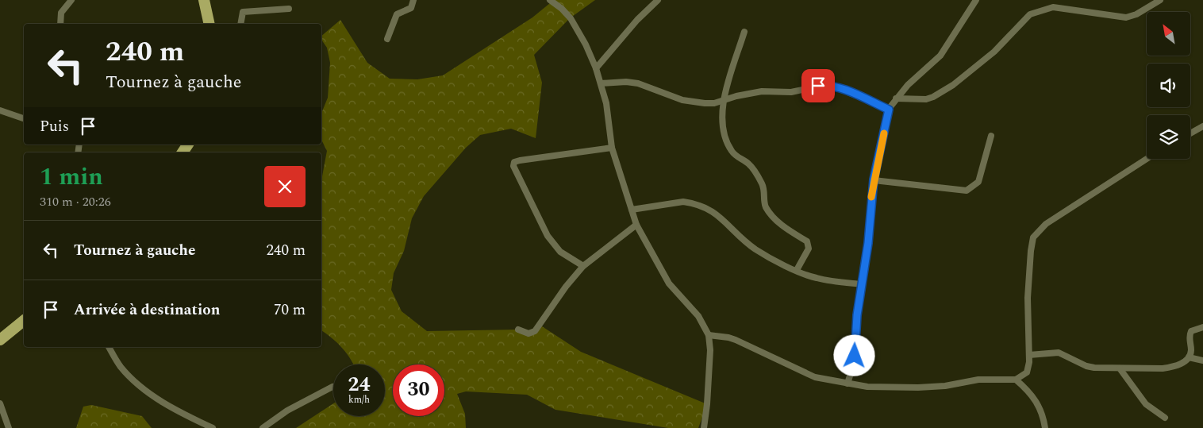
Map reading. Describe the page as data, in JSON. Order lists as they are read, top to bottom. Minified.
{"north":"top left","page":{"turn":["240 m","Tournez à gauche"],"then":"Puis","heading":["1 min","310 m · 20:26"],"list":[{"name":"Tournez à gauche","value":"240 m"},{"name":"Arrivée à destination","value":"70 m"}],"speed":"24 km/h","limit":"30"}}
